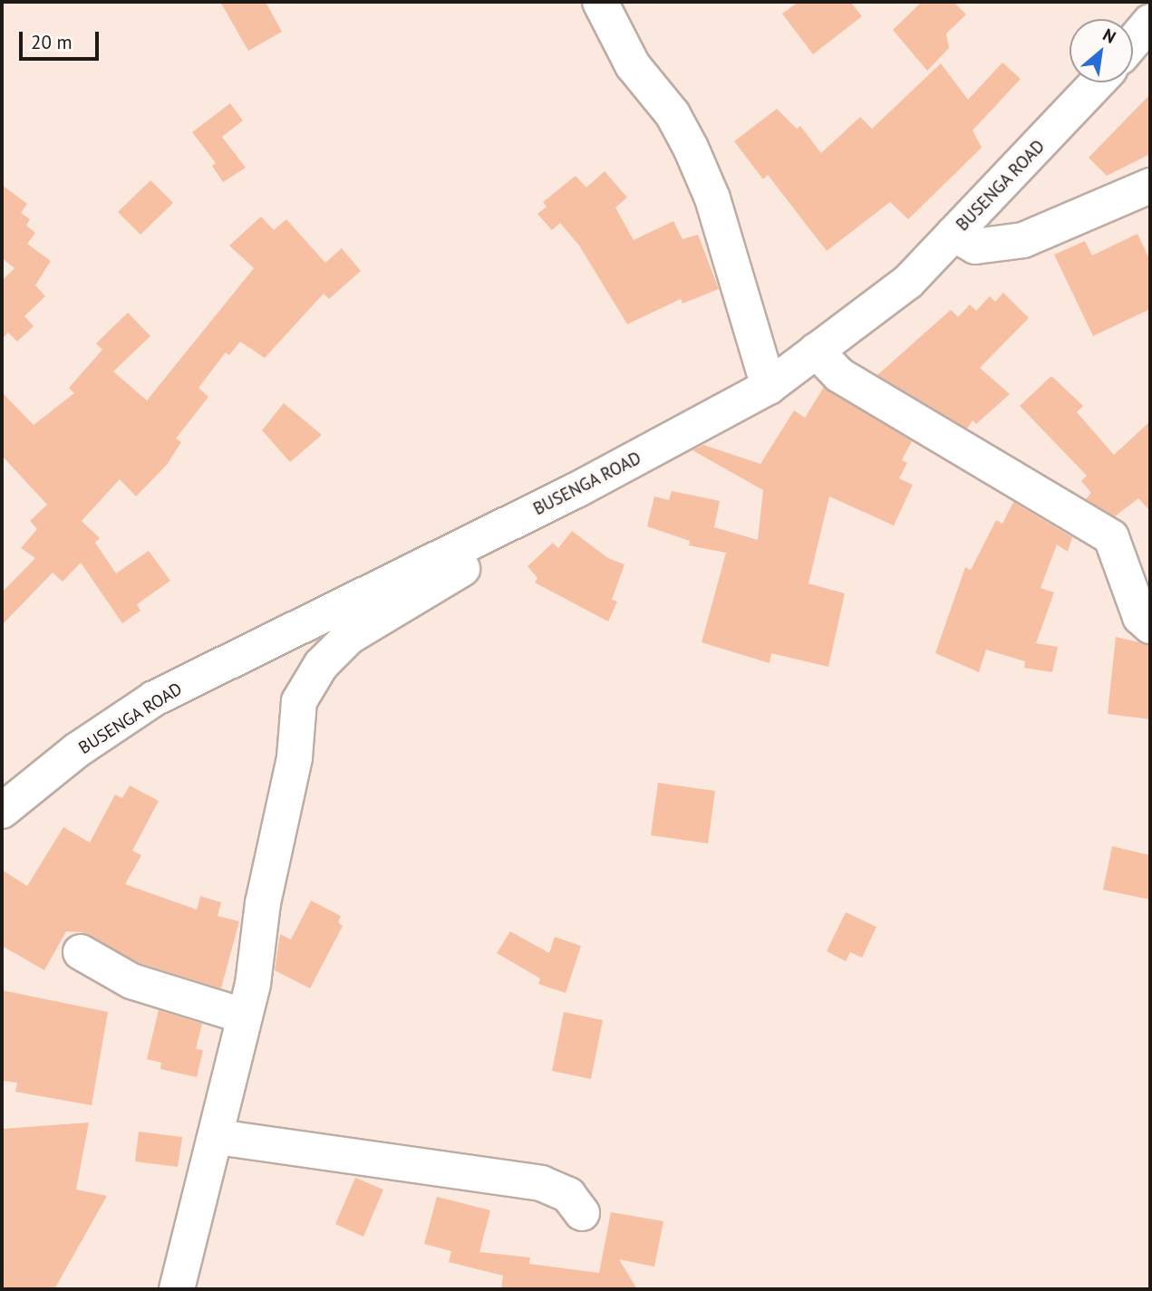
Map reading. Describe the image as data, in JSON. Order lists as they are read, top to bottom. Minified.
{"streets":{"street":["BUSENGA ROAD"]},"scale_bar":"20 m","north":"top right"}
